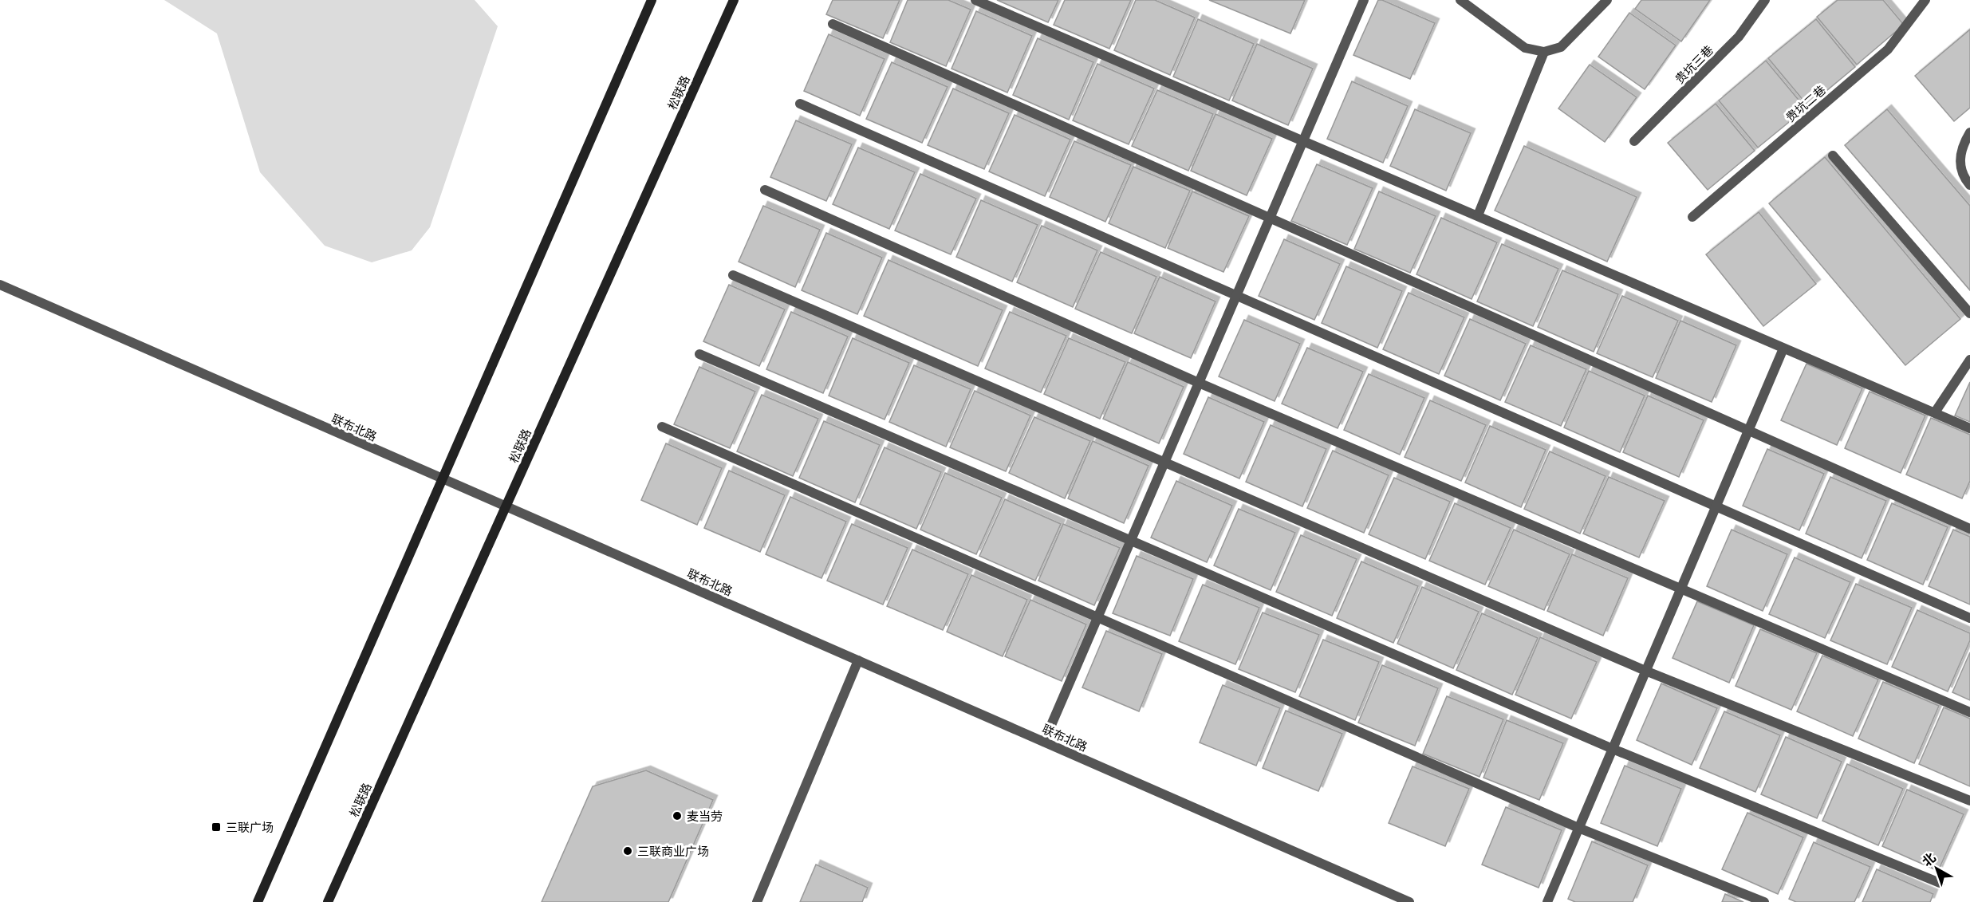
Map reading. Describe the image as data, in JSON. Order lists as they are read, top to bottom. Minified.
{"streets":{"street":["贵坑三巷","松联路","贵坑二巷","联布北路"]},"crossings":[["松联路","联布北路"]],"places":{"other":["麦当劳","三联商业广场"],"transit":["三联广场"]},"north":"top left"}
